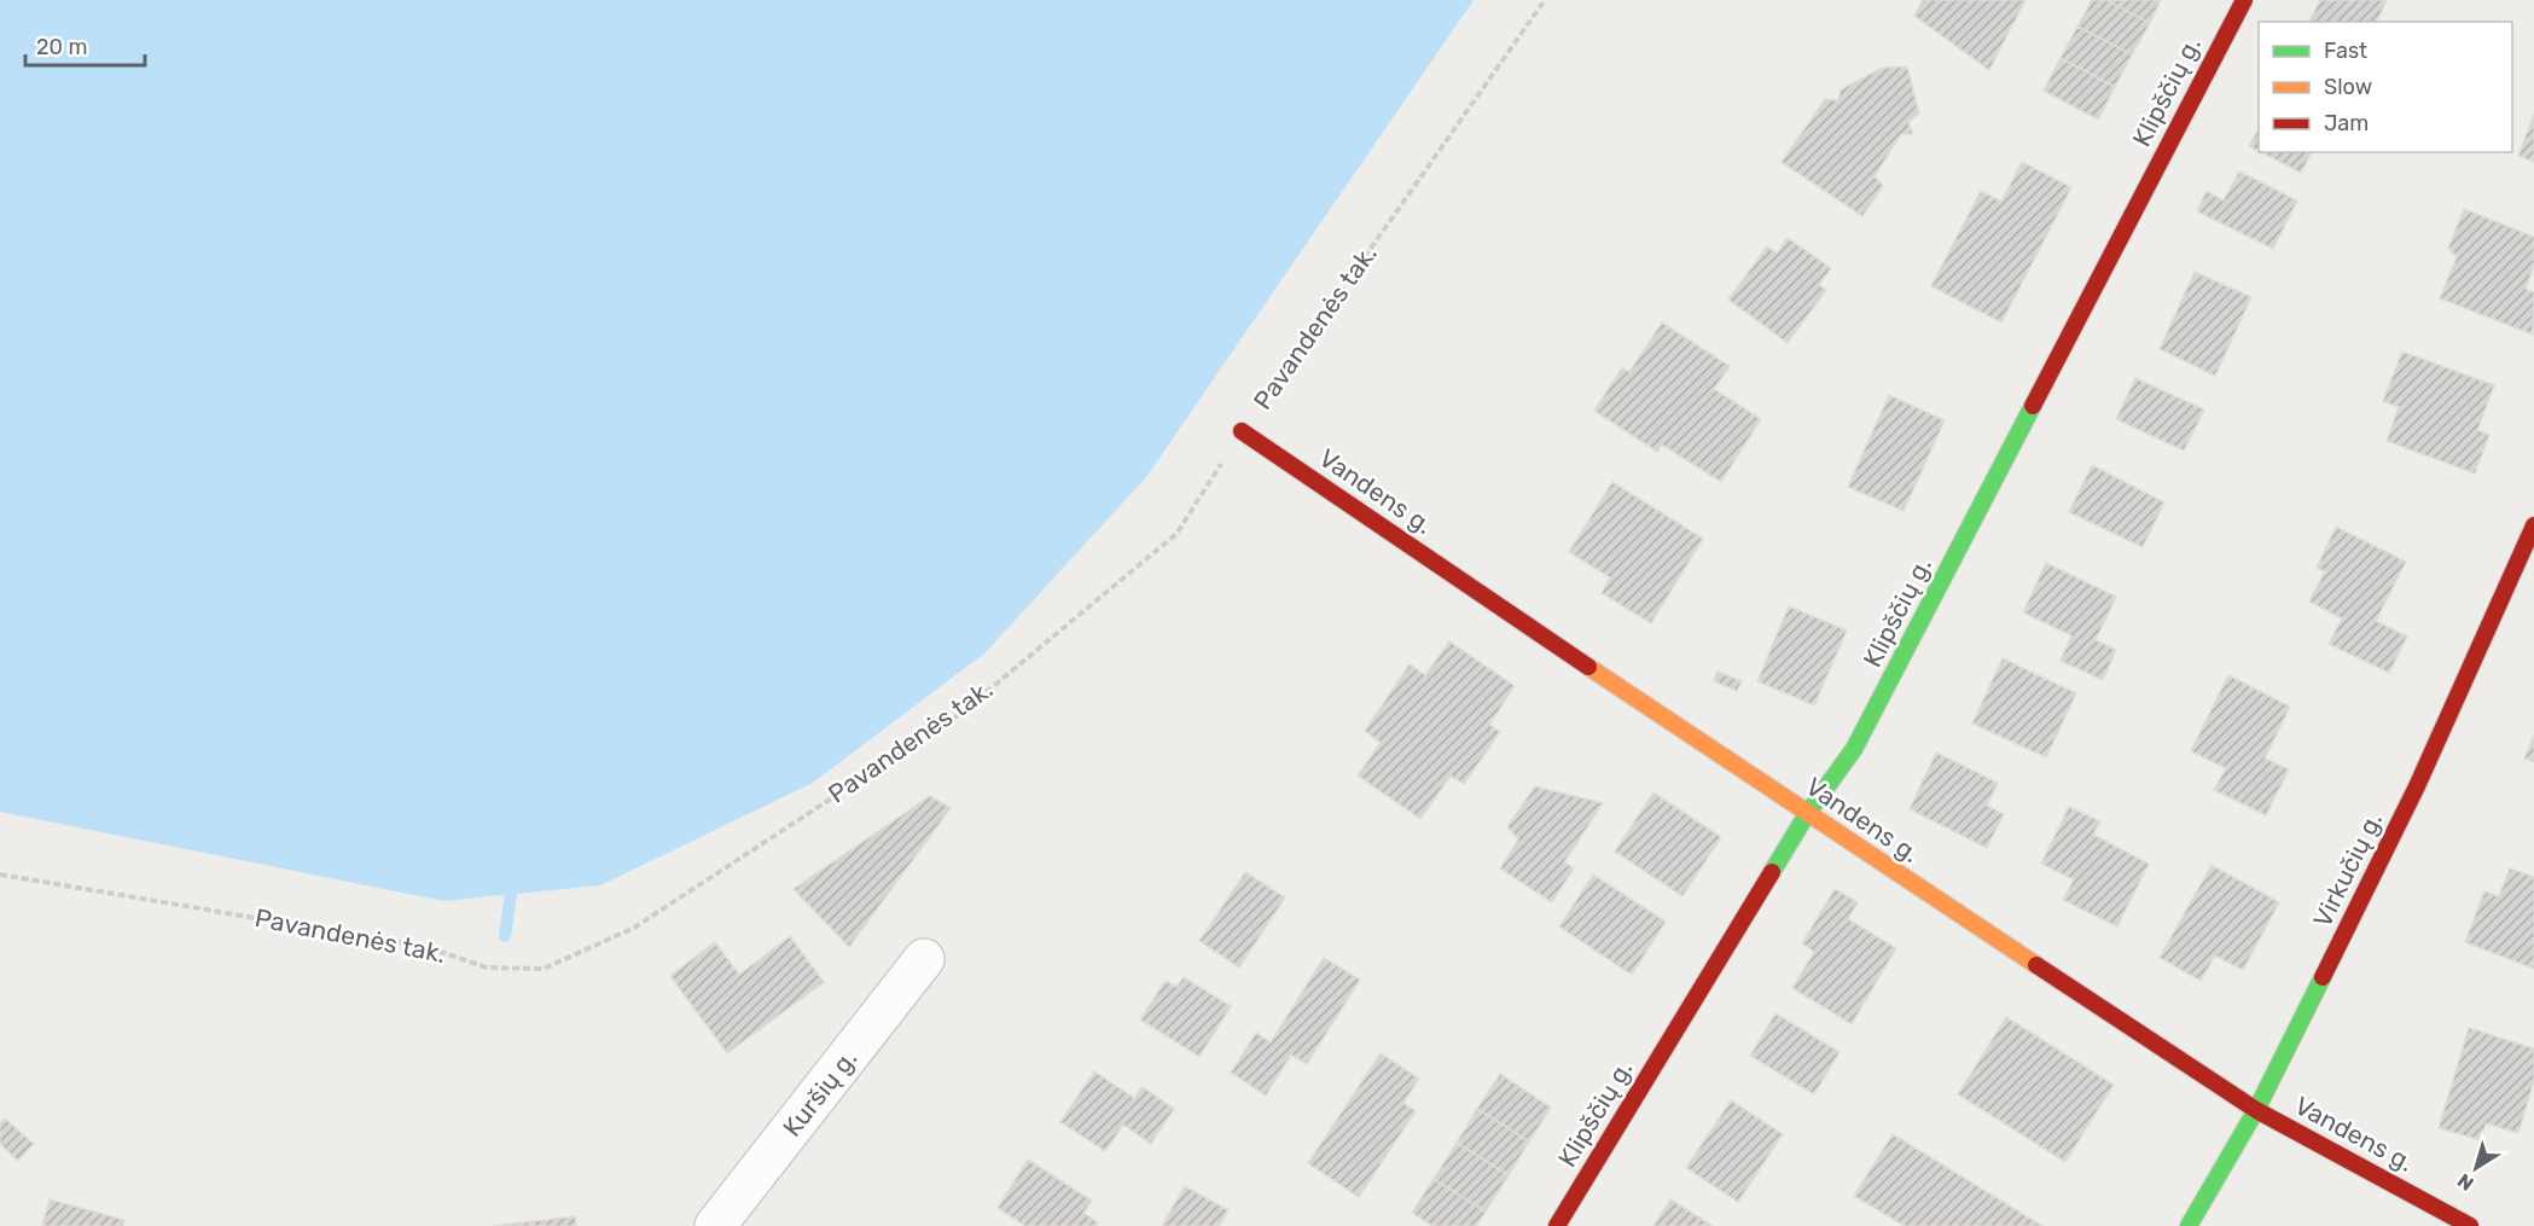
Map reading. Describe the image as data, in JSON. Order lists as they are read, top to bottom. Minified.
{"streets":{"street":["Klipščių g.","Vandens g.","Virkučių g.","Kuršių g."],"path":["Pavandenės tak."]},"crossings":[["Klipščių g.","Vandens g."],["Pavandenės tak.","Vandens g."],["Vandens g.","Virkučių g."]],"legend":["Fast","Slow","Jam"],"scale_bar":"20 m","north":"bottom left"}
